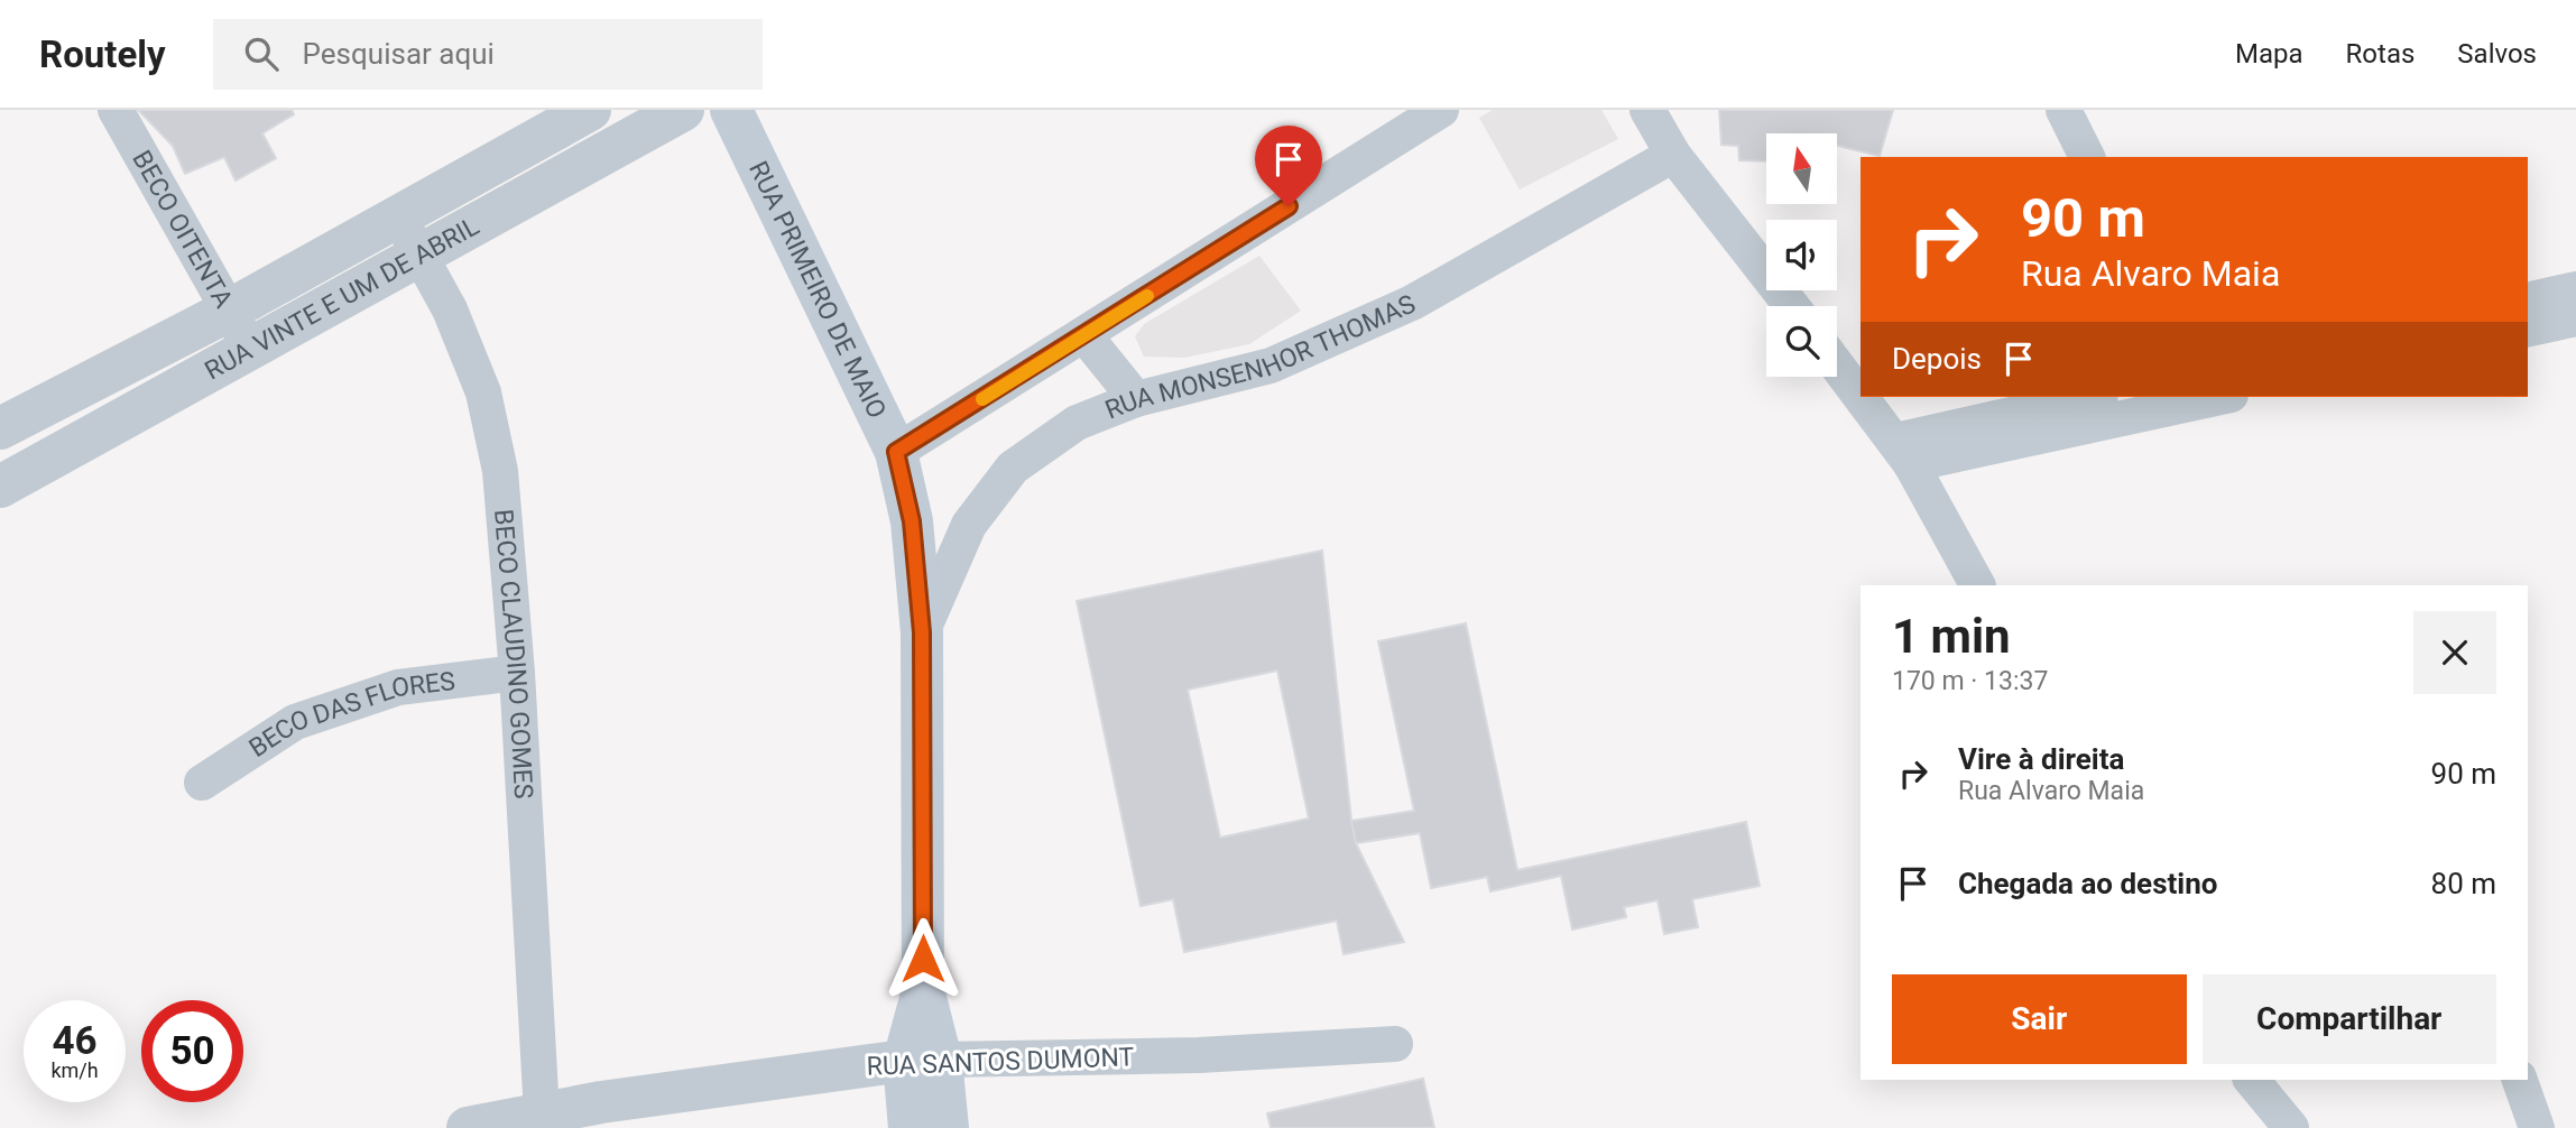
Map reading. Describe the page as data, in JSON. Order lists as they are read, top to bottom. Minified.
{"streets":{"main road":["RUA PRIMEIRO DE MAIO"],"street":["BECO OITENTA","RUA VINTE E UM DE ABRIL","RUA MONSENHOR THOMAS","BECO CLAUDINO GOMES","BECO DAS FLORES","RUA SANTOS DUMONT"]},"crossings":[["BECO OITENTA","RUA VINTE E UM DE ABRIL"],["RUA PRIMEIRO DE MAIO","RUA MONSENHOR THOMAS"],["RUA PRIMEIRO DE MAIO","RUA SANTOS DUMONT"],["RUA VINTE E UM DE ABRIL","BECO CLAUDINO GOMES"],["BECO CLAUDINO GOMES","BECO DAS FLORES"],["BECO CLAUDINO GOMES","RUA SANTOS DUMONT"]],"north":"top","page":{"header":"Routely","search":"Pesquisar aqui","nav":["Mapa","Rotas","Salvos"],"turn":["90 m","Rua Alvaro Maia"],"then":"Depois","heading":["1 min","170 m · 13:37"],"list":[{"name":"Vire à direita","note":"Rua Alvaro Maia","value":"90 m"},{"name":"Chegada ao destino","value":"80 m"}],"buttons":["Sair","Compartilhar"],"speed":"46 km/h","limit":"50"}}
